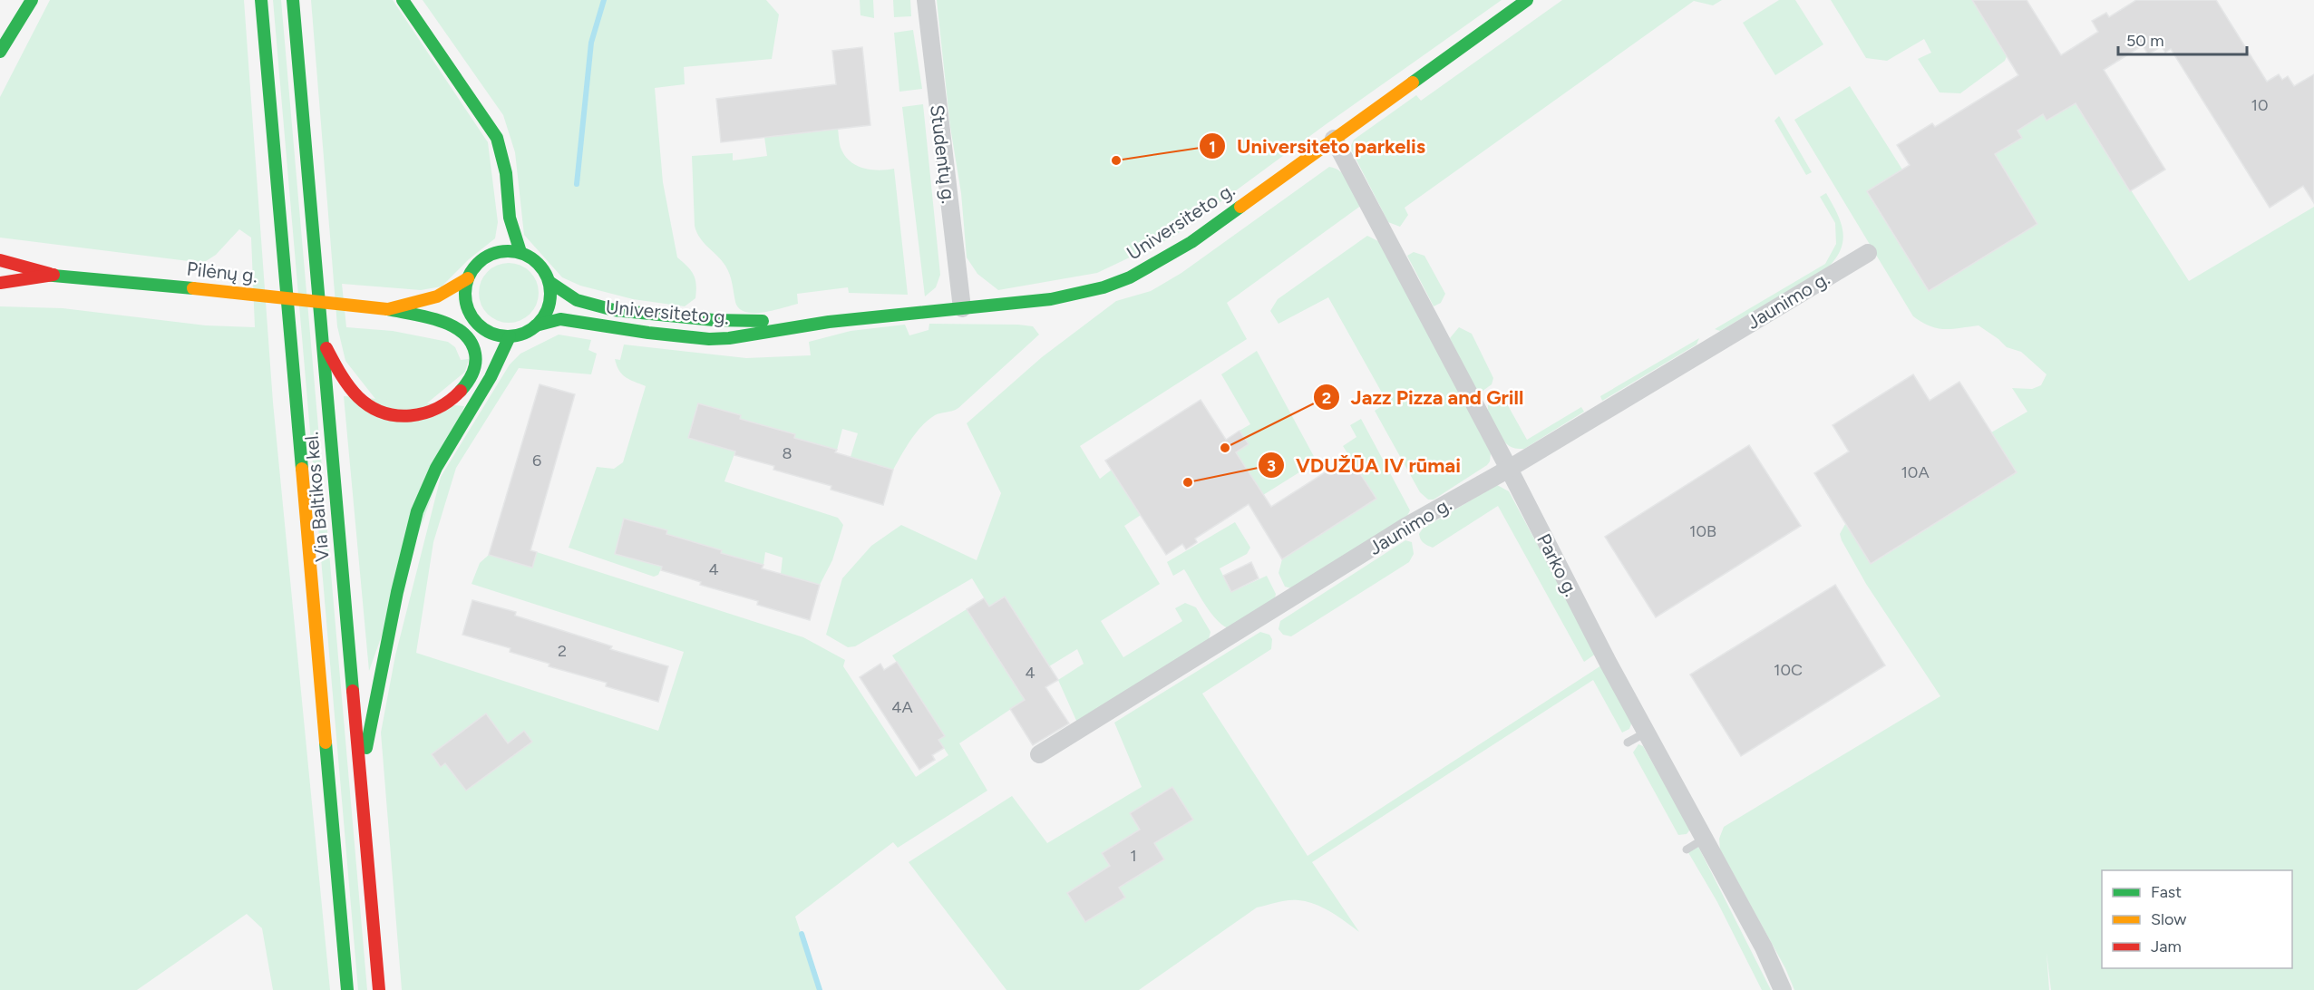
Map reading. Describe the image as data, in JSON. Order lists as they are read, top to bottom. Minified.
{"streets":{"main road":["Universiteto g.","Pilėnų g.","Via Baltikos kel."],"street":["Studentų g.","Jaunimo g.","Parko g."]},"crossings":[["Studentų g.","Universiteto g."],["Universiteto g.","Pilėnų g."],["Universiteto g.","Parko g."],["Jaunimo g.","Parko g."]],"places":["Universiteto parkelis","Jazz Pizza and Grill","VDUŽŪA IV rūmai"],"house_numbers":["10","8","6","10A","10B","4","2","10C","4","4A","1"],"legend":["Fast","Slow","Jam"],"scale_bar":"50 m"}
